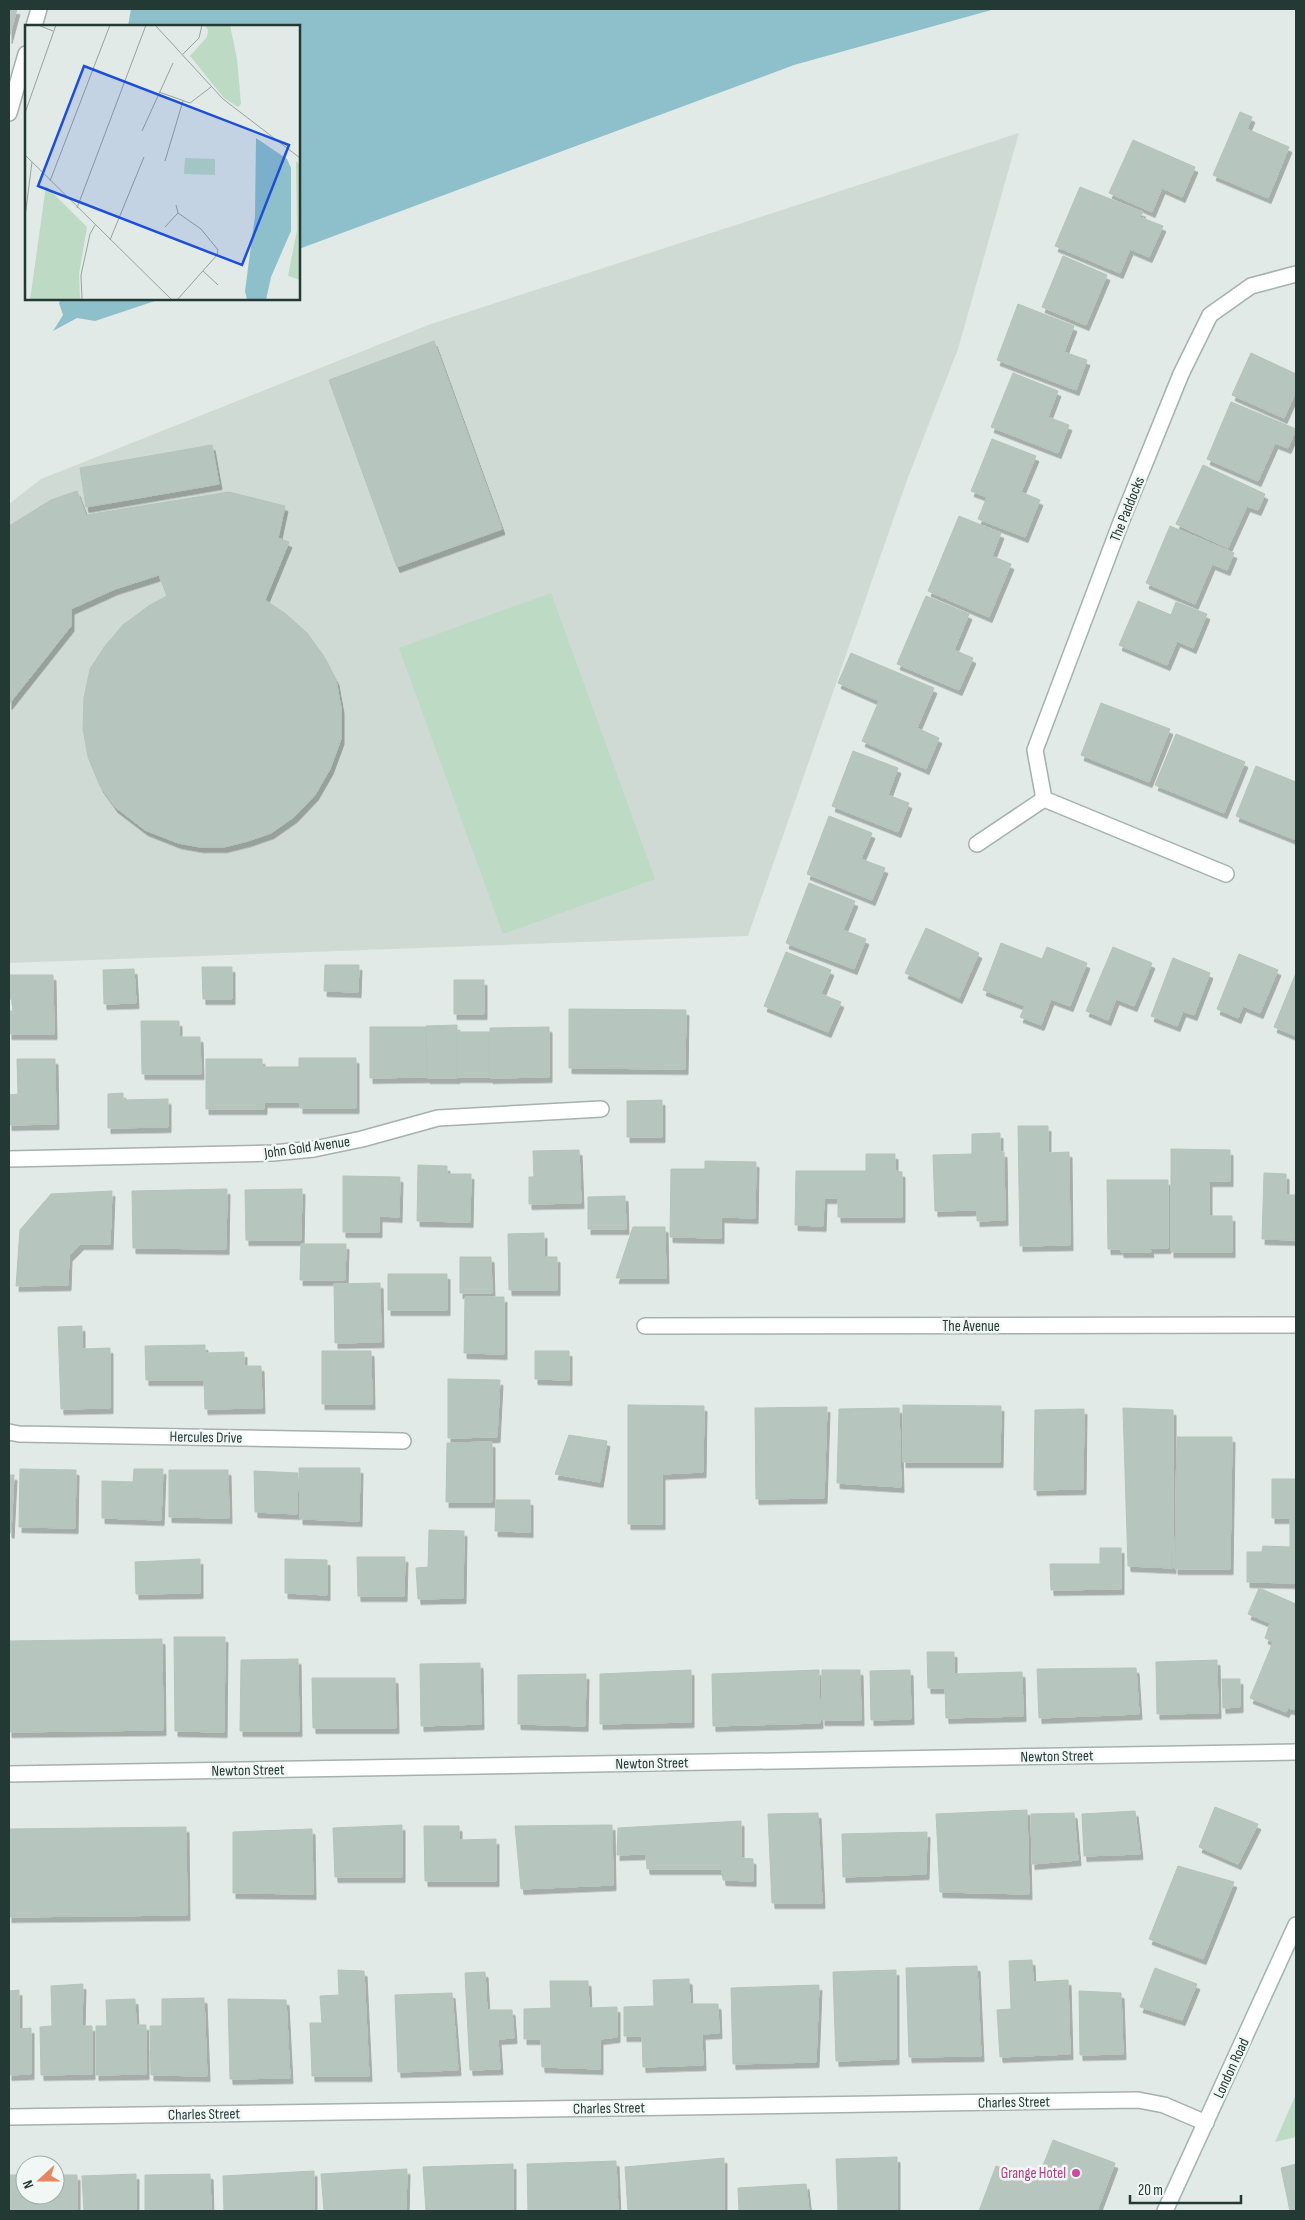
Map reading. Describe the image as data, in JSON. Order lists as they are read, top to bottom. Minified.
{"streets":{"street":["The Paddocks","John Gold Avenue","The Avenue","Hercules Drive","Newton Street","London Road","Charles Street"]},"crossings":[["London Road","Charles Street"]],"places":["Grange Hotel"],"scale_bar":"20 m","north":"left"}
